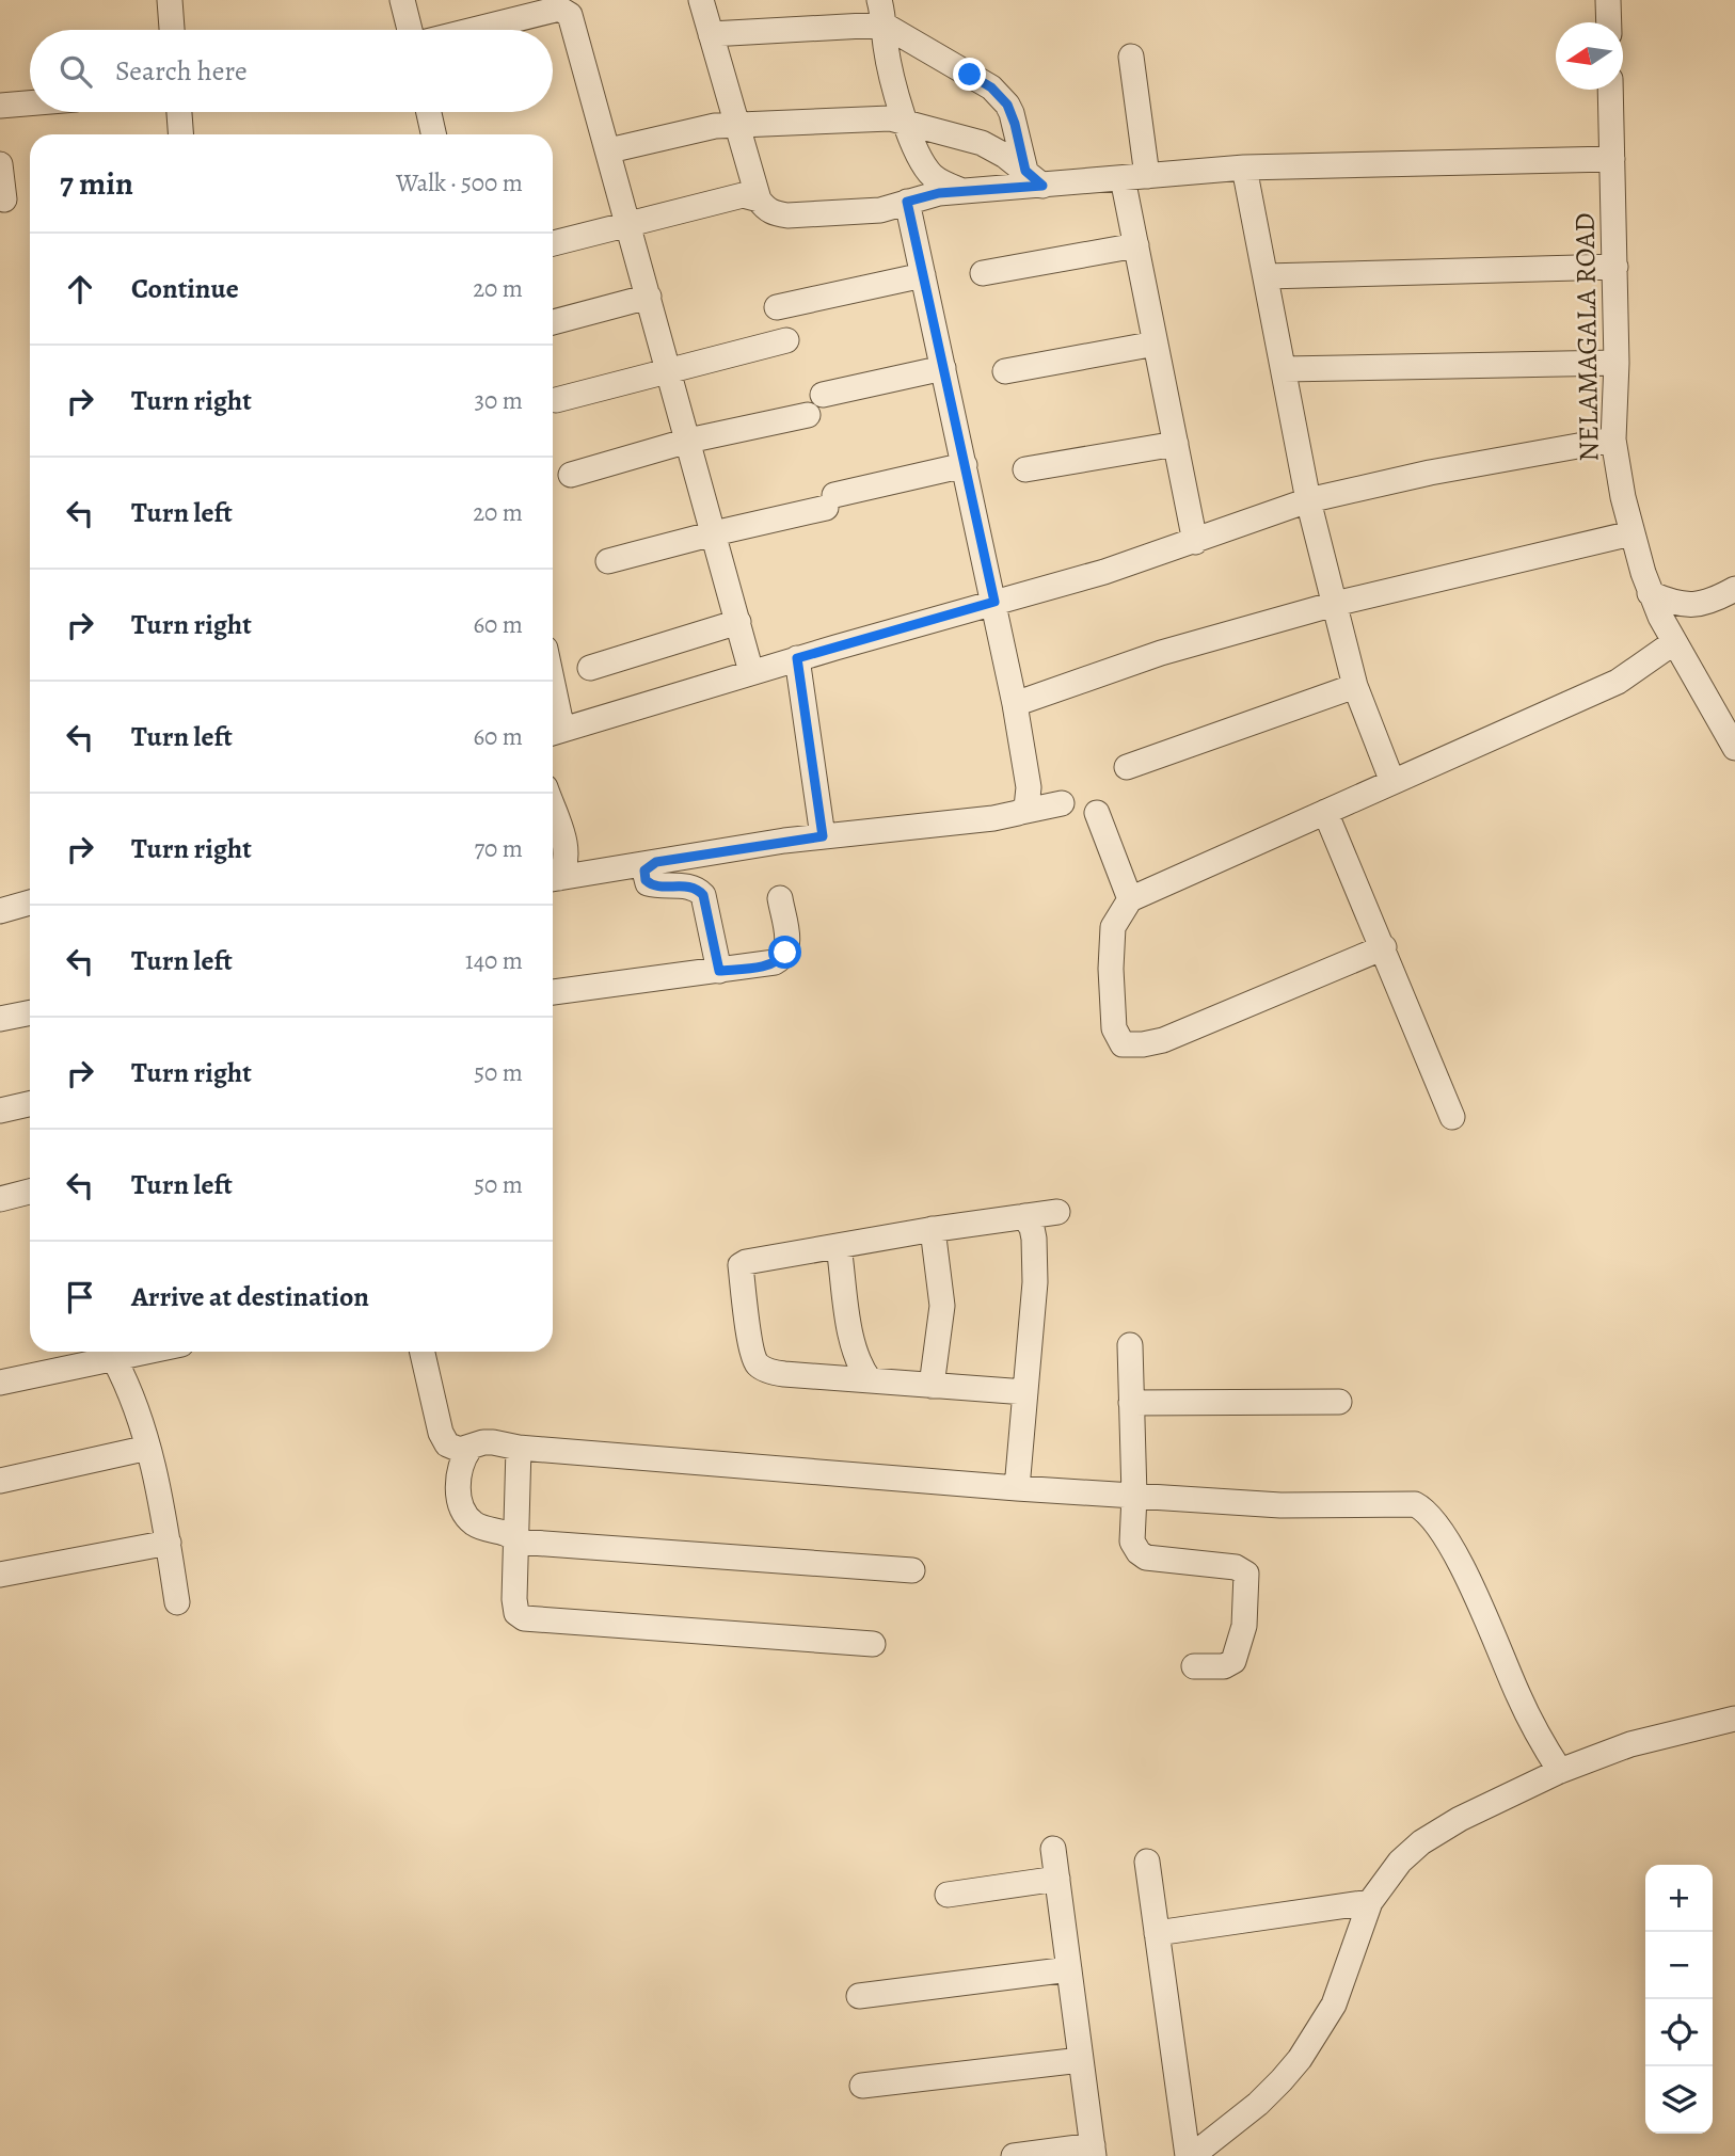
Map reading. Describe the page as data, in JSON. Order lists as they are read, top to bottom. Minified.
{"streets":{"street":["NELAMAGALA ROAD"]},"north":"left","page":{"search":"Search here","heading":["7 min","Walk · 500 m"],"list":[["Continue","20 m"],["Turn right","30 m"],["Turn left","20 m"],["Turn right","60 m"],["Turn left","60 m"],["Turn right","70 m"],["Turn left","140 m"],["Turn right","50 m"],["Turn left","50 m"],"Arrive at destination"],"map_buttons":["+","−"]}}
